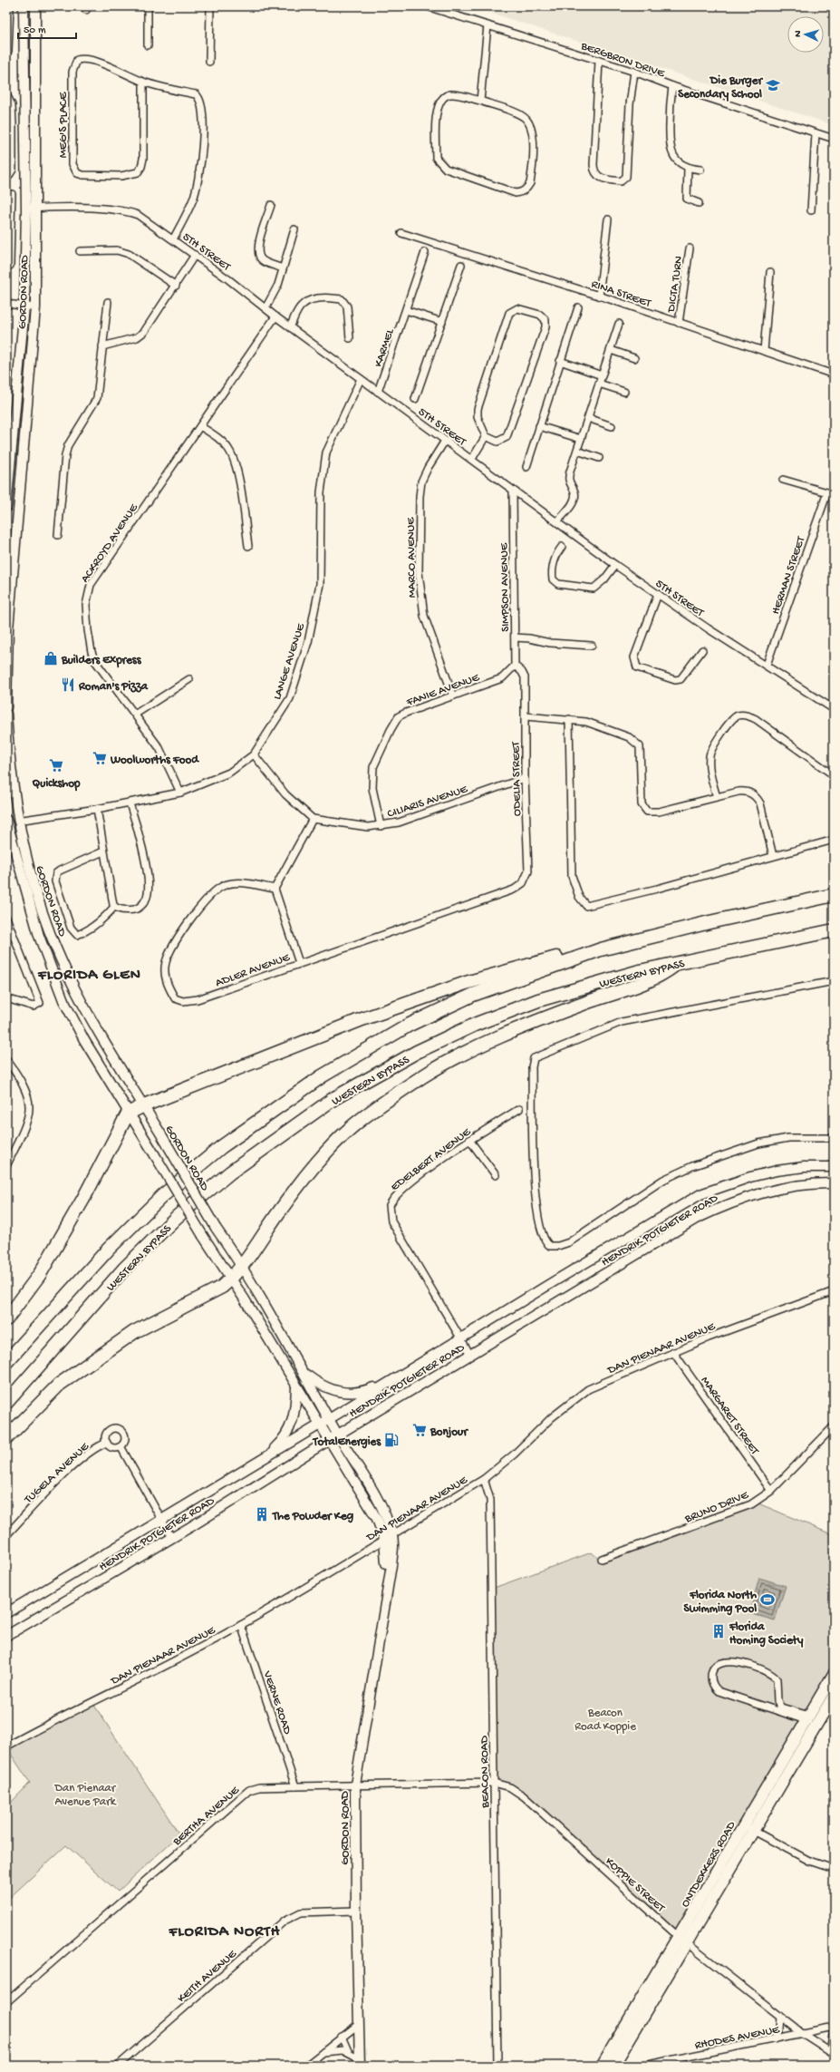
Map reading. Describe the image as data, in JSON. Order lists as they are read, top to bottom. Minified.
{"streets":{"highway":["WESTERN BYPASS"],"main road":["ONTDEKKERS ROAD"],"street":["BERGBRON DRIVE","MEG'S PLACE","5TH STREET","DICTA TURN","GORDON ROAD","RINA STREET","KARMEL","ACKROYD AVENUE","MARCO AVENUE","HERMAN STREET","SIMPSON AVENUE","LANGE AVENUE","FANIE AVENUE","ODELIA STREET","CILIARIS AVENUE","ADLER AVENUE","EDELBERT AVENUE","HENDRIK POTGIETER ROAD","DAN PIENAAR AVENUE","MARGARET STREET","TUGELA AVENUE","BRUNO DRIVE","VERNE ROAD","BEACON ROAD","BERTHA AVENUE","KOPPIE STREET","KEITH AVENUE","RHODES AVENUE"]},"crossings":[["MEG'S PLACE","5TH STREET"],["5TH STREET","GORDON ROAD"],["5TH STREET","KARMEL"],["5TH STREET","ACKROYD AVENUE"],["5TH STREET","MARCO AVENUE"],["5TH STREET","HERMAN STREET"],["5TH STREET","SIMPSON AVENUE"],["5TH STREET","LANGE AVENUE"],["DICTA TURN","RINA STREET"],["GORDON ROAD","LANGE AVENUE"],["GORDON ROAD","HENDRIK POTGIETER ROAD"],["GORDON ROAD","DAN PIENAAR AVENUE"],["GORDON ROAD","BERTHA AVENUE"],["GORDON ROAD","KEITH AVENUE"],["ACKROYD AVENUE","LANGE AVENUE"],["MARCO AVENUE","FANIE AVENUE"],["SIMPSON AVENUE","FANIE AVENUE"],["SIMPSON AVENUE","ODELIA STREET"],["FANIE AVENUE","ODELIA STREET"],["FANIE AVENUE","CILIARIS AVENUE"],["ODELIA STREET","CILIARIS AVENUE"],["ODELIA STREET","ADLER AVENUE"],["EDELBERT AVENUE","HENDRIK POTGIETER ROAD"],["HENDRIK POTGIETER ROAD","TUGELA AVENUE"],["DAN PIENAAR AVENUE","MARGARET STREET"],["DAN PIENAAR AVENUE","VERNE ROAD"],["DAN PIENAAR AVENUE","BEACON ROAD"],["MARGARET STREET","BRUNO DRIVE"],["VERNE ROAD","BERTHA AVENUE"],["BEACON ROAD","BERTHA AVENUE"],["BEACON ROAD","KOPPIE STREET"],["BERTHA AVENUE","KOPPIE STREET"],["ONTDEKKERS ROAD","KOPPIE STREET"],["KOPPIE STREET","RHODES AVENUE"]],"districts":["FLORIDA GLEN","FLORIDA NORTH"],"parks":["Beacon Road Koppie","Dan Pienaar Avenue Park"],"places":{"school or university":["Die Burger Secondary School"],"shop":["Builders Express"],"restaurant":["Roman's Pizza"],"supermarket":["Woolworths Food","Quickshop","Bonjour"],"fuel station":["TotalEnergies"],"building":["The Powder Keg","Florida Homing Society"],"sports":["Florida North Swimming Pool"]},"scale_bar":"50 m","north":"left"}
